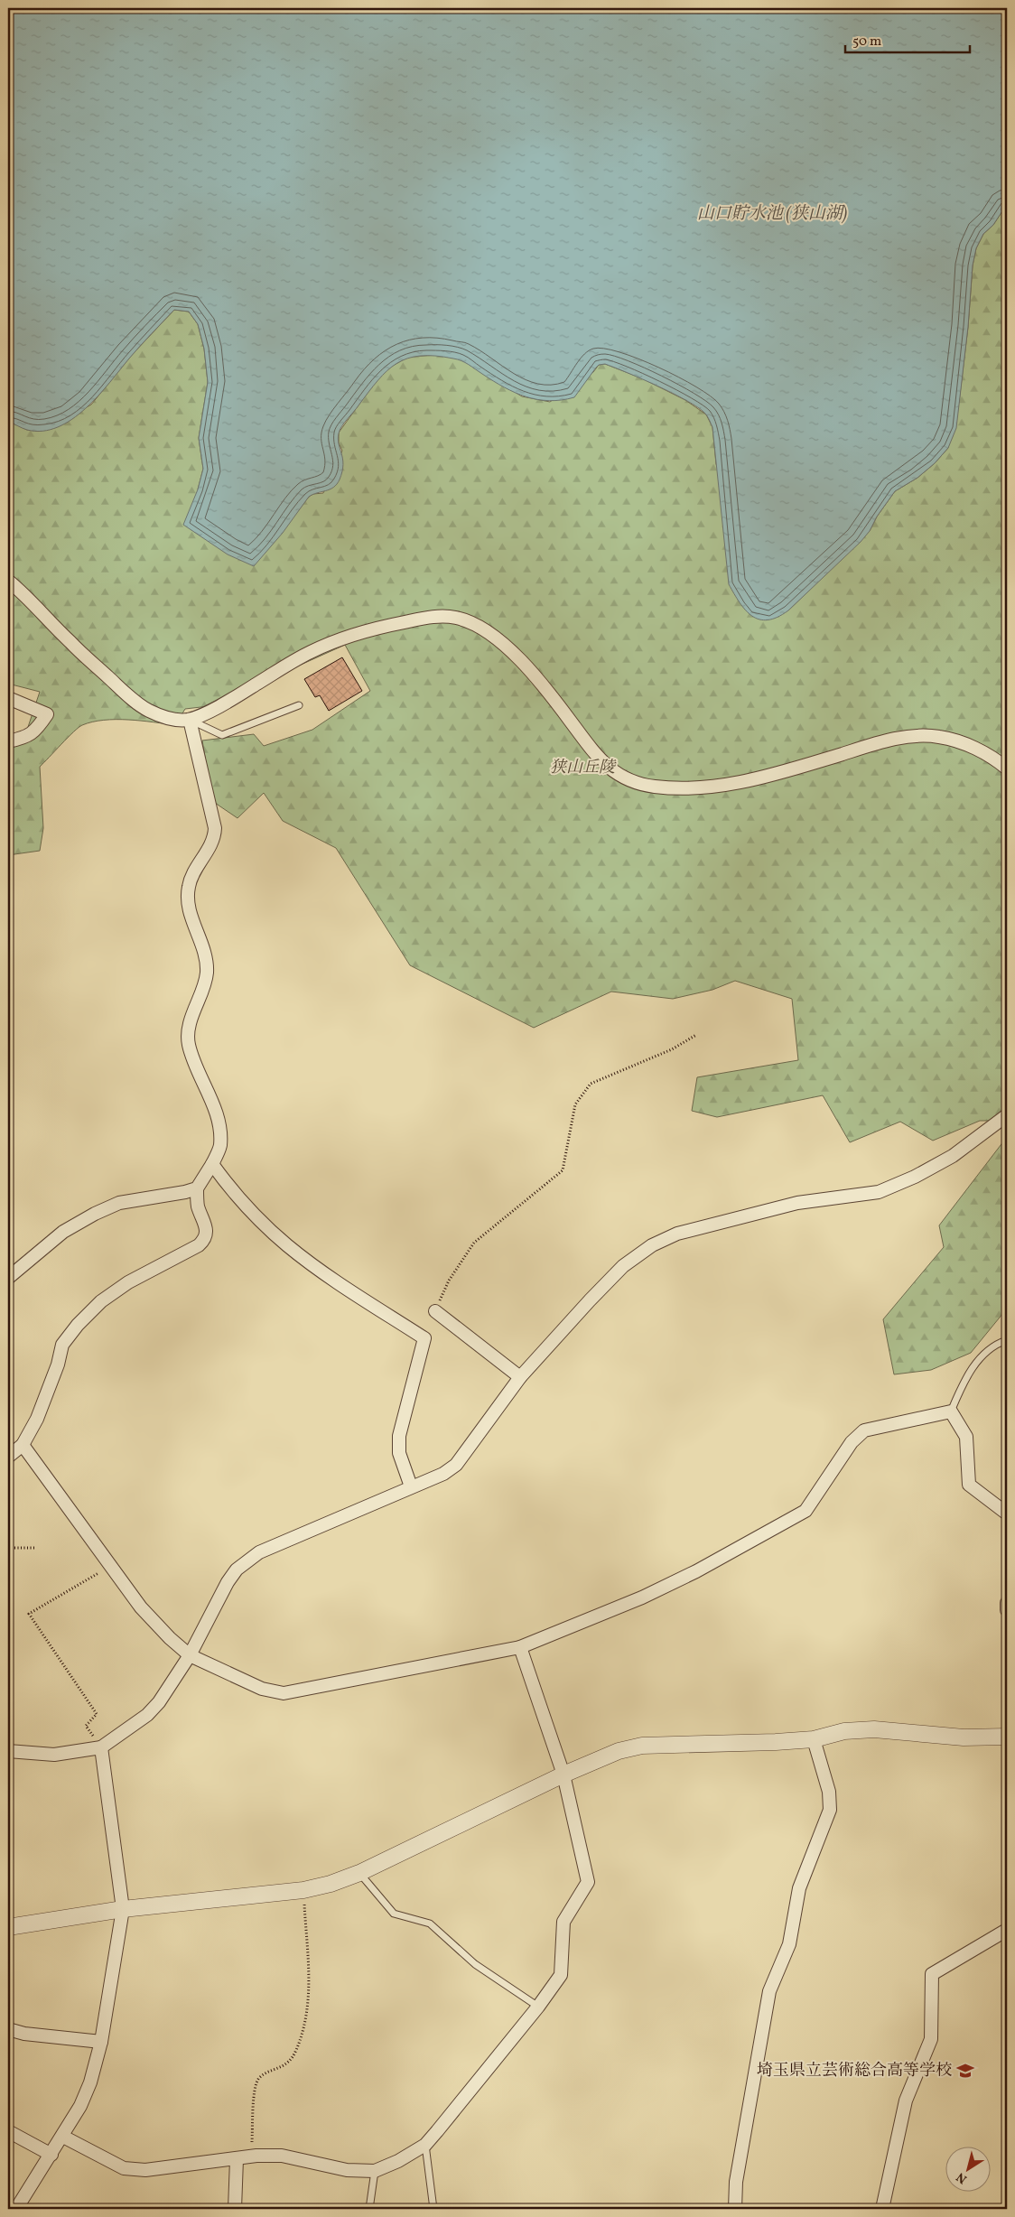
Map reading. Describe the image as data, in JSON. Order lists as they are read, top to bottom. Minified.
{"water":["山口貯水池 (狭山湖)"],"parks":["狭山丘陵"],"places":{"school or university":["埼玉県立芸術総合高等学校"]},"scale_bar":"50 m","north":"bottom left"}
